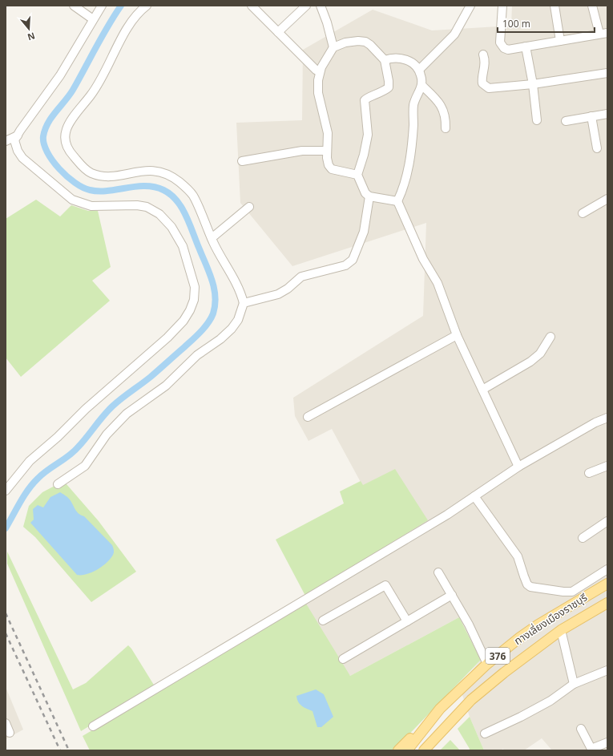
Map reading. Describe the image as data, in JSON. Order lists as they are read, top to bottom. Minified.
{"streets":{"main road":["ทางเลี่ยงเมืองราชบุรี","376"]},"scale_bar":"100 m","north":"bottom"}
